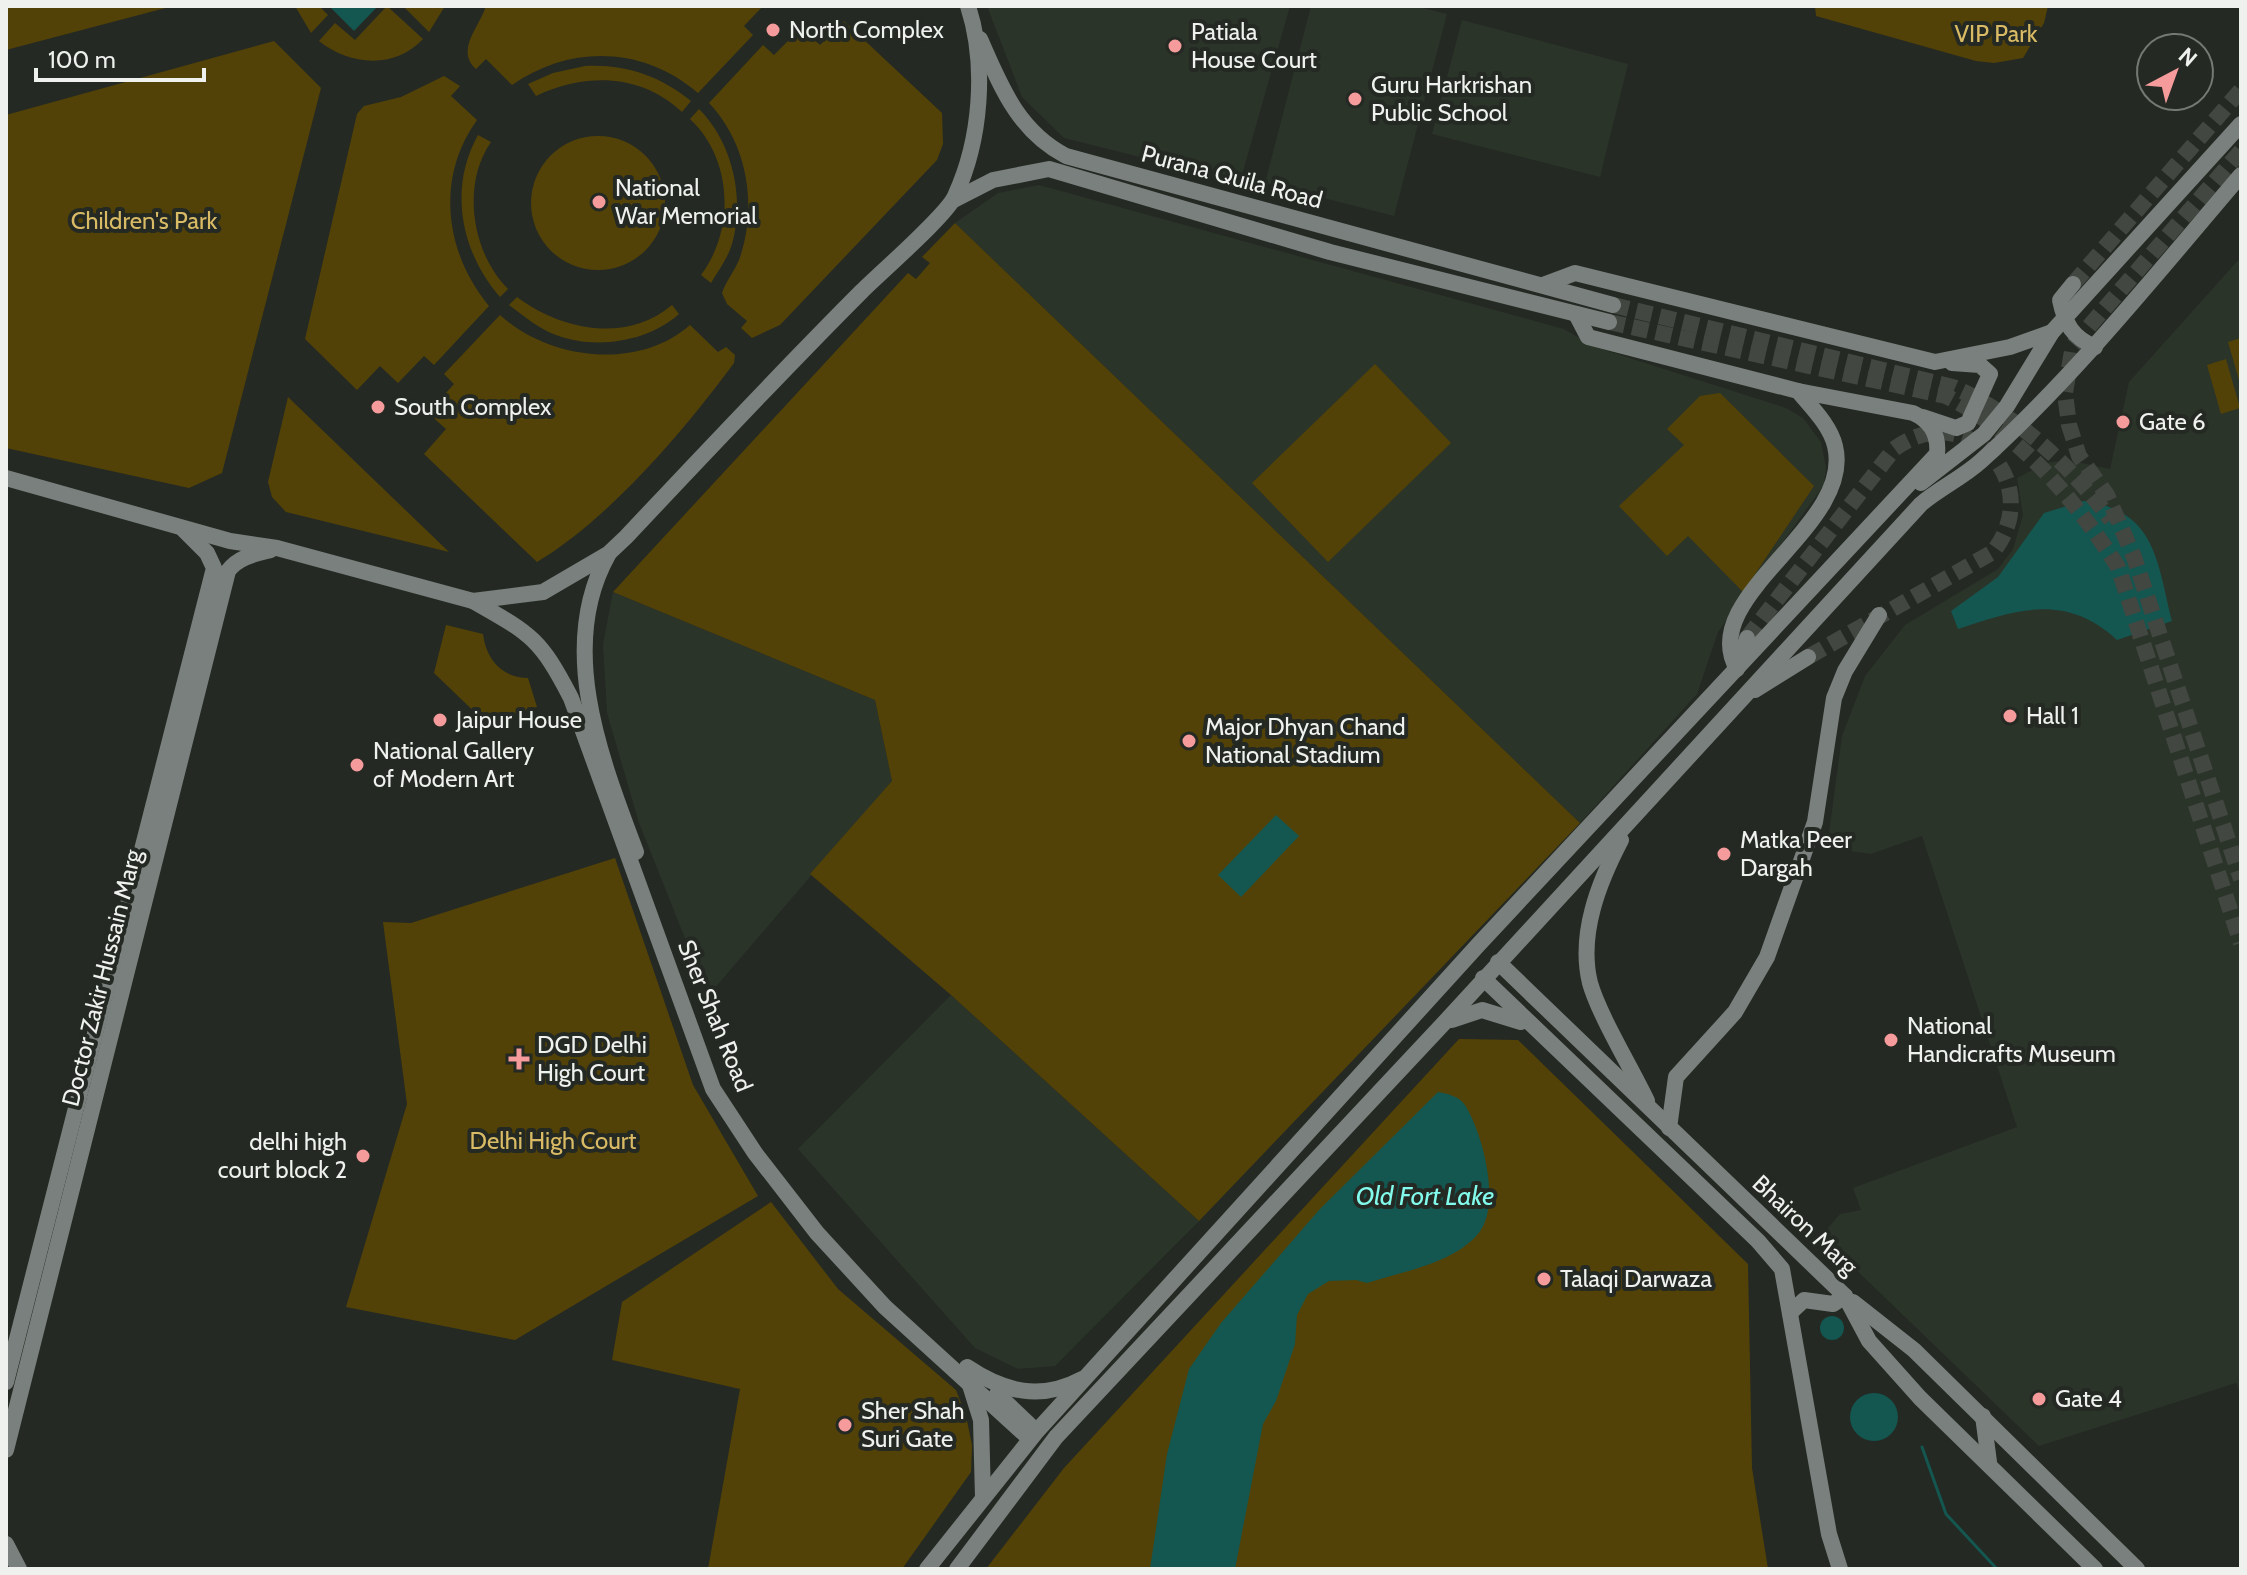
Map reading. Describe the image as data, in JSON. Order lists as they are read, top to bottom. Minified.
{"streets":{"main road":["Purana Quila Road","Doctor Zakir Hussain Marg","Sher Shah Road","Bhairon Marg"]},"water":["Old Fort Lake"],"parks":["VIP Park","Children's Park","Delhi High Court"],"places":{"other":["North Complex","Patiala House Court","Guru Harkrishan Public School","National War Memorial","South Complex","Gate 6","Hall 1","Jaipur House","Major Dhyan Chand National Stadium","National Gallery of Modern Art","Matka Peer Dargah","National Handicrafts Museum","delhi high court block 2","Talaqi Darwaza","Gate 4","Sher Shah Suri Gate"],"health":["DGD Delhi High Court"]},"scale_bar":"100 m","north":"top right"}
